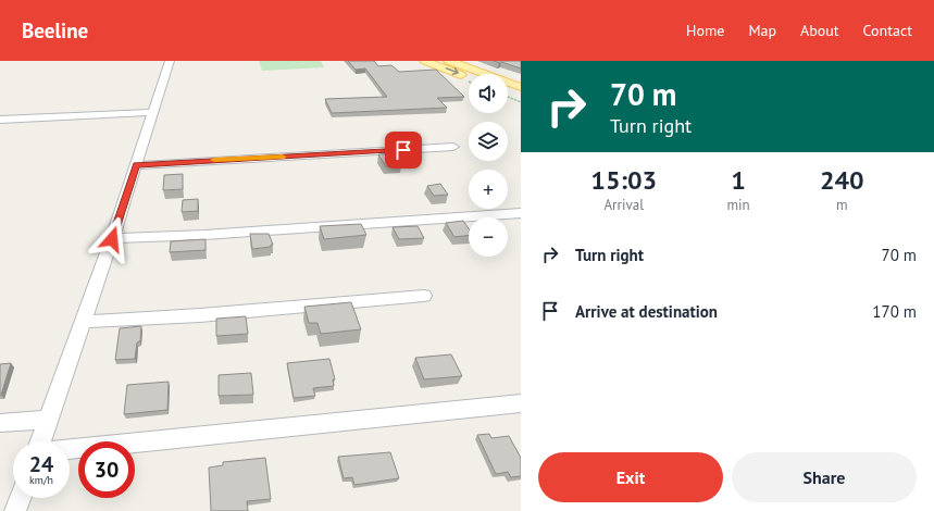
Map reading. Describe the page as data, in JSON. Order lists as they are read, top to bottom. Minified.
{"page":{"header":"Beeline","nav":["Home","Map","About","Contact"],"turn":["70 m","Turn right"],"map_buttons":["+","−"],"eta":["15:03","Arrival","1","min","240","m"],"list":[{"name":"Turn right","value":"70 m"},{"name":"Arrive at destination","value":"170 m"}],"speed":"24 km/h","limit":"30","buttons":["Exit","Share"]}}
